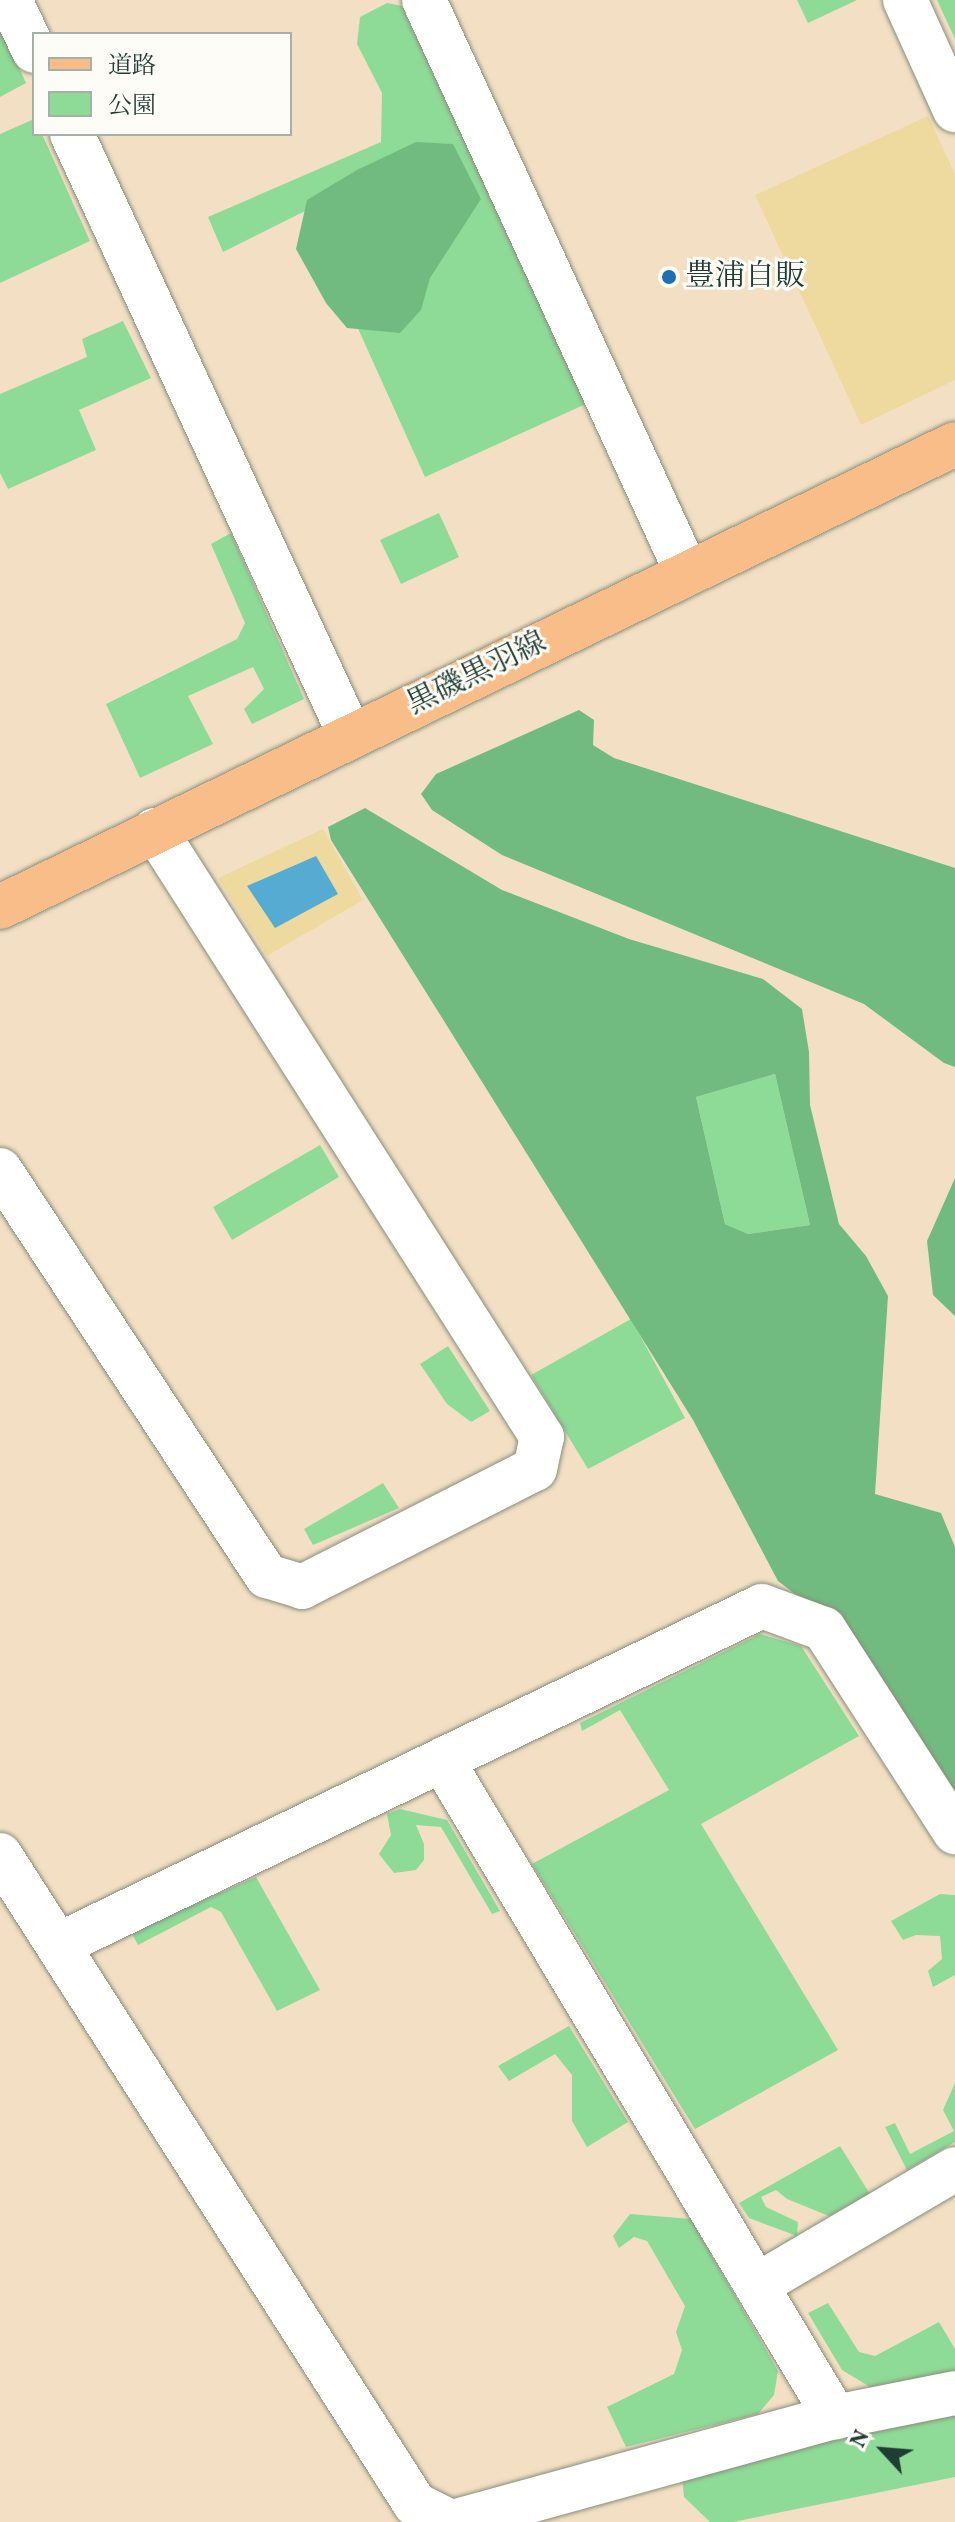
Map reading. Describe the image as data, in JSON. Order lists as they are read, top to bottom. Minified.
{"streets":{"main road":["黒磯黒羽線"]},"places":["豊浦自販"],"legend":["道路","公園"],"north":"top left"}
